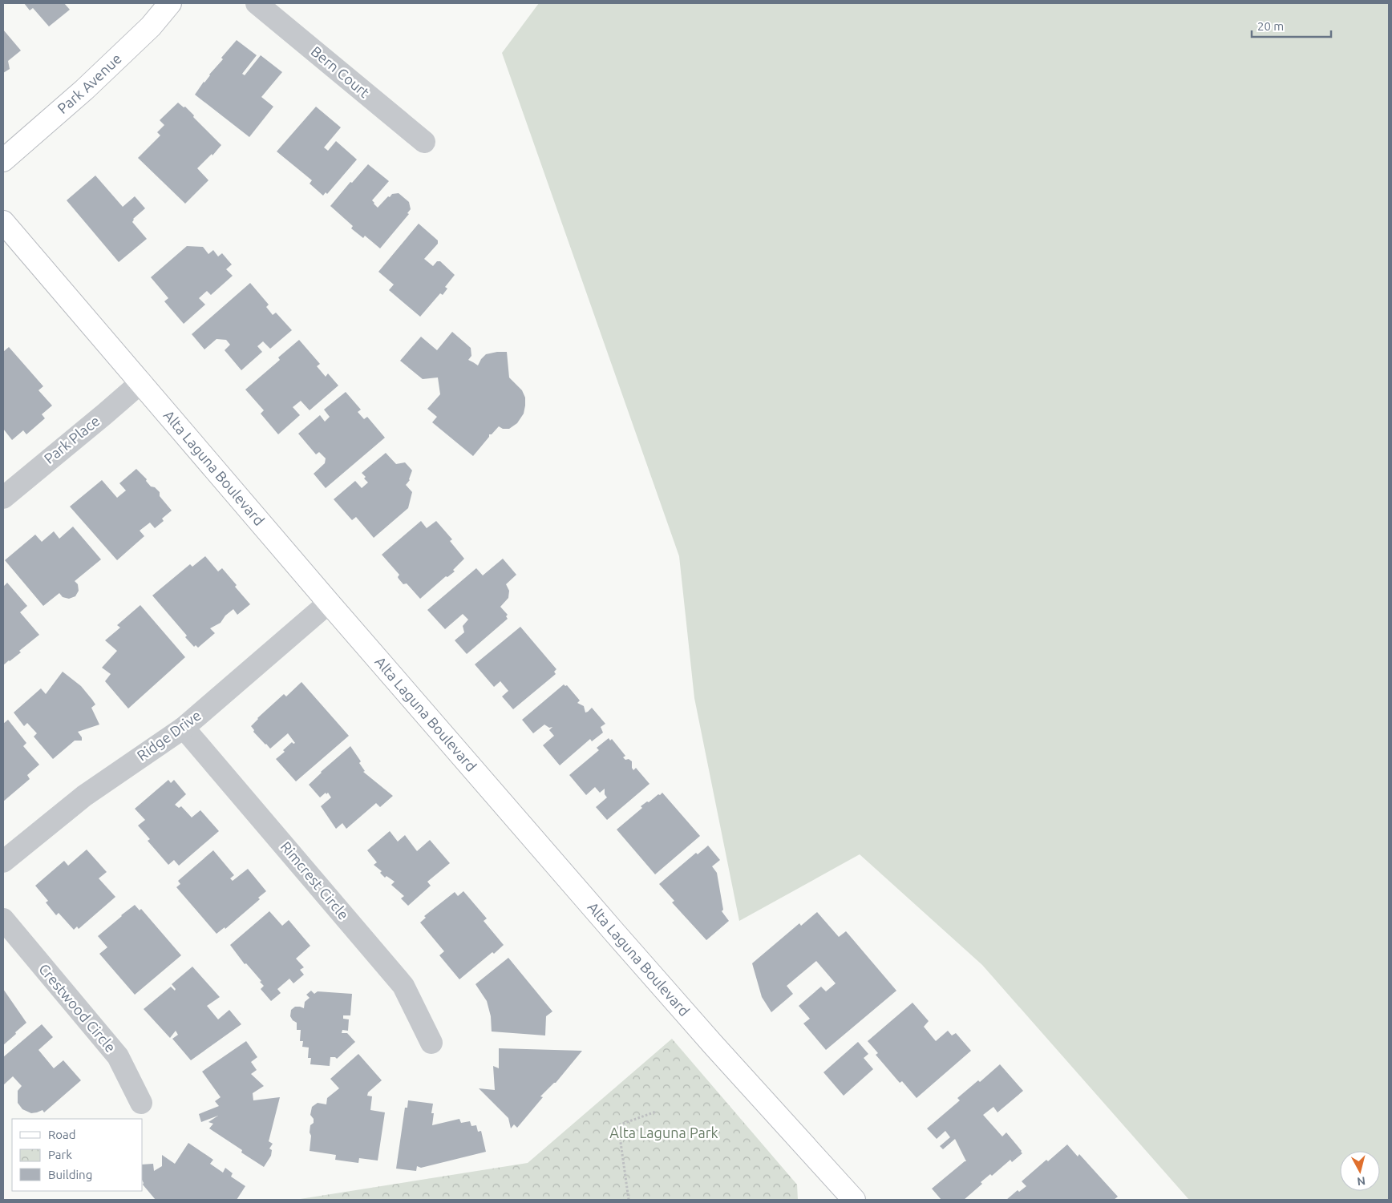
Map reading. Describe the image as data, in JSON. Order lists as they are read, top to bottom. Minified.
{"streets":{"street":["Bern Court","Park Avenue","Park Place","Alta Laguna Boulevard","Ridge Drive","Rimcrest Circle","Crestwood Circle"]},"crossings":[["Park Place","Alta Laguna Boulevard"],["Alta Laguna Boulevard","Ridge Drive"],["Ridge Drive","Rimcrest Circle"]],"parks":["Alta Laguna Park"],"legend":["Road","Park","Building"],"scale_bar":"20 m","north":"bottom"}
